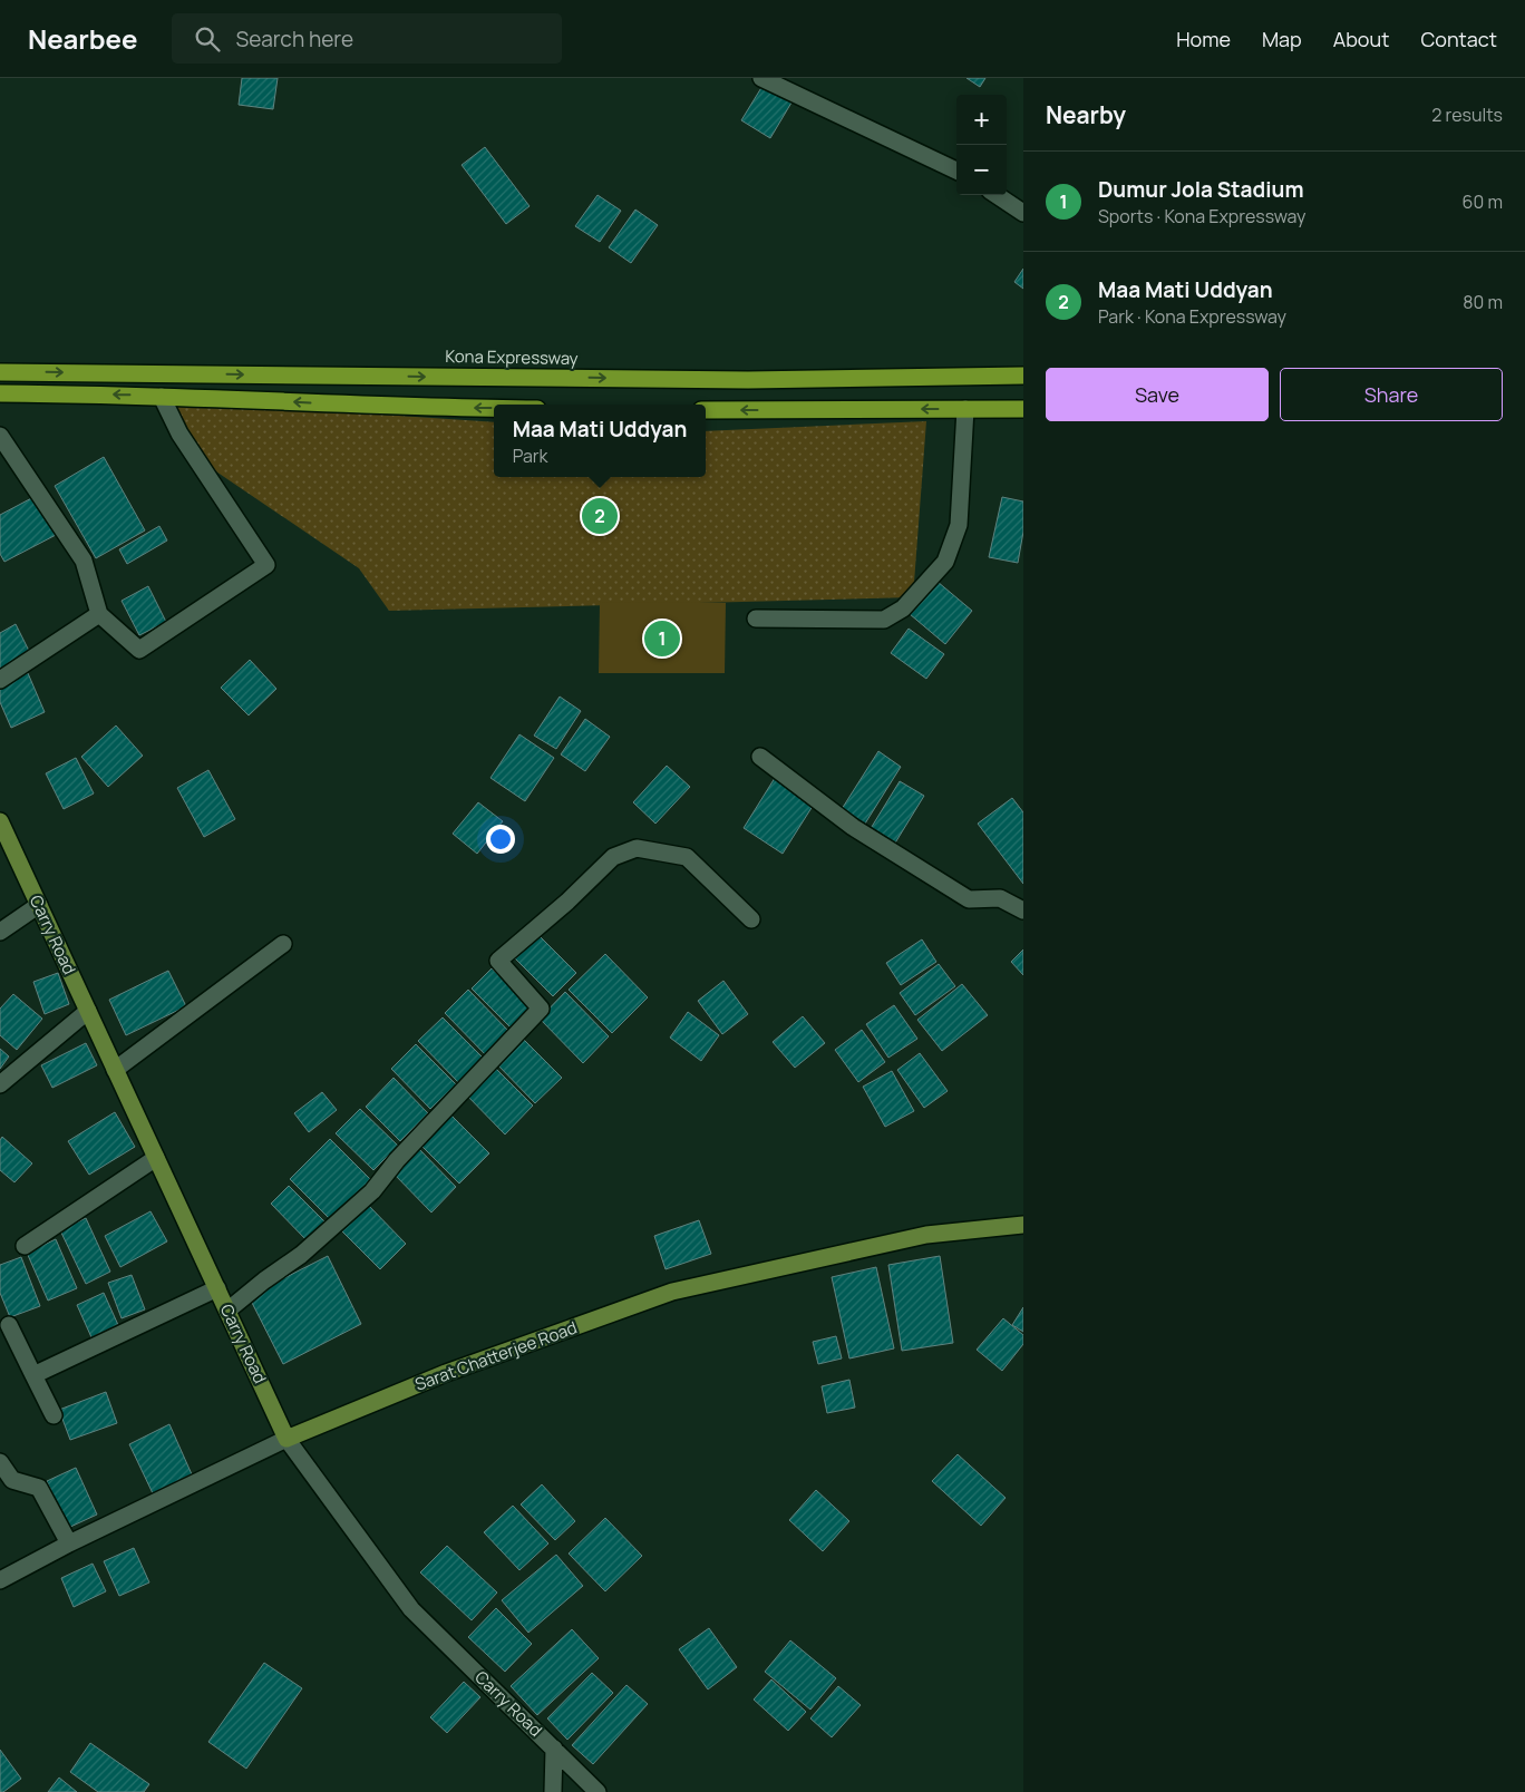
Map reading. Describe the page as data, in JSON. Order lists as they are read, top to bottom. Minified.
{"streets":{"highway":["Kona Expressway"],"main road":["Carry Road","Sarat Chatterjee Road"]},"crossings":[["Carry Road","Sarat Chatterjee Road"]],"page":{"header":"Nearbee","search":"Search here","nav":["Home","Map","About","Contact"],"heading":["Nearby","2 results"],"map_buttons":["+","−"],"list":[{"mark":"1","name":"Dumur Jola Stadium","note":"Sports · Kona Expressway","value":"60 m"},{"mark":"2","name":"Maa Mati Uddyan","note":"Park · Kona Expressway","value":"80 m"}],"buttons":["Save","Share"],"popup":["Maa Mati Uddyan","Park"],"pins":["2","1"]}}
